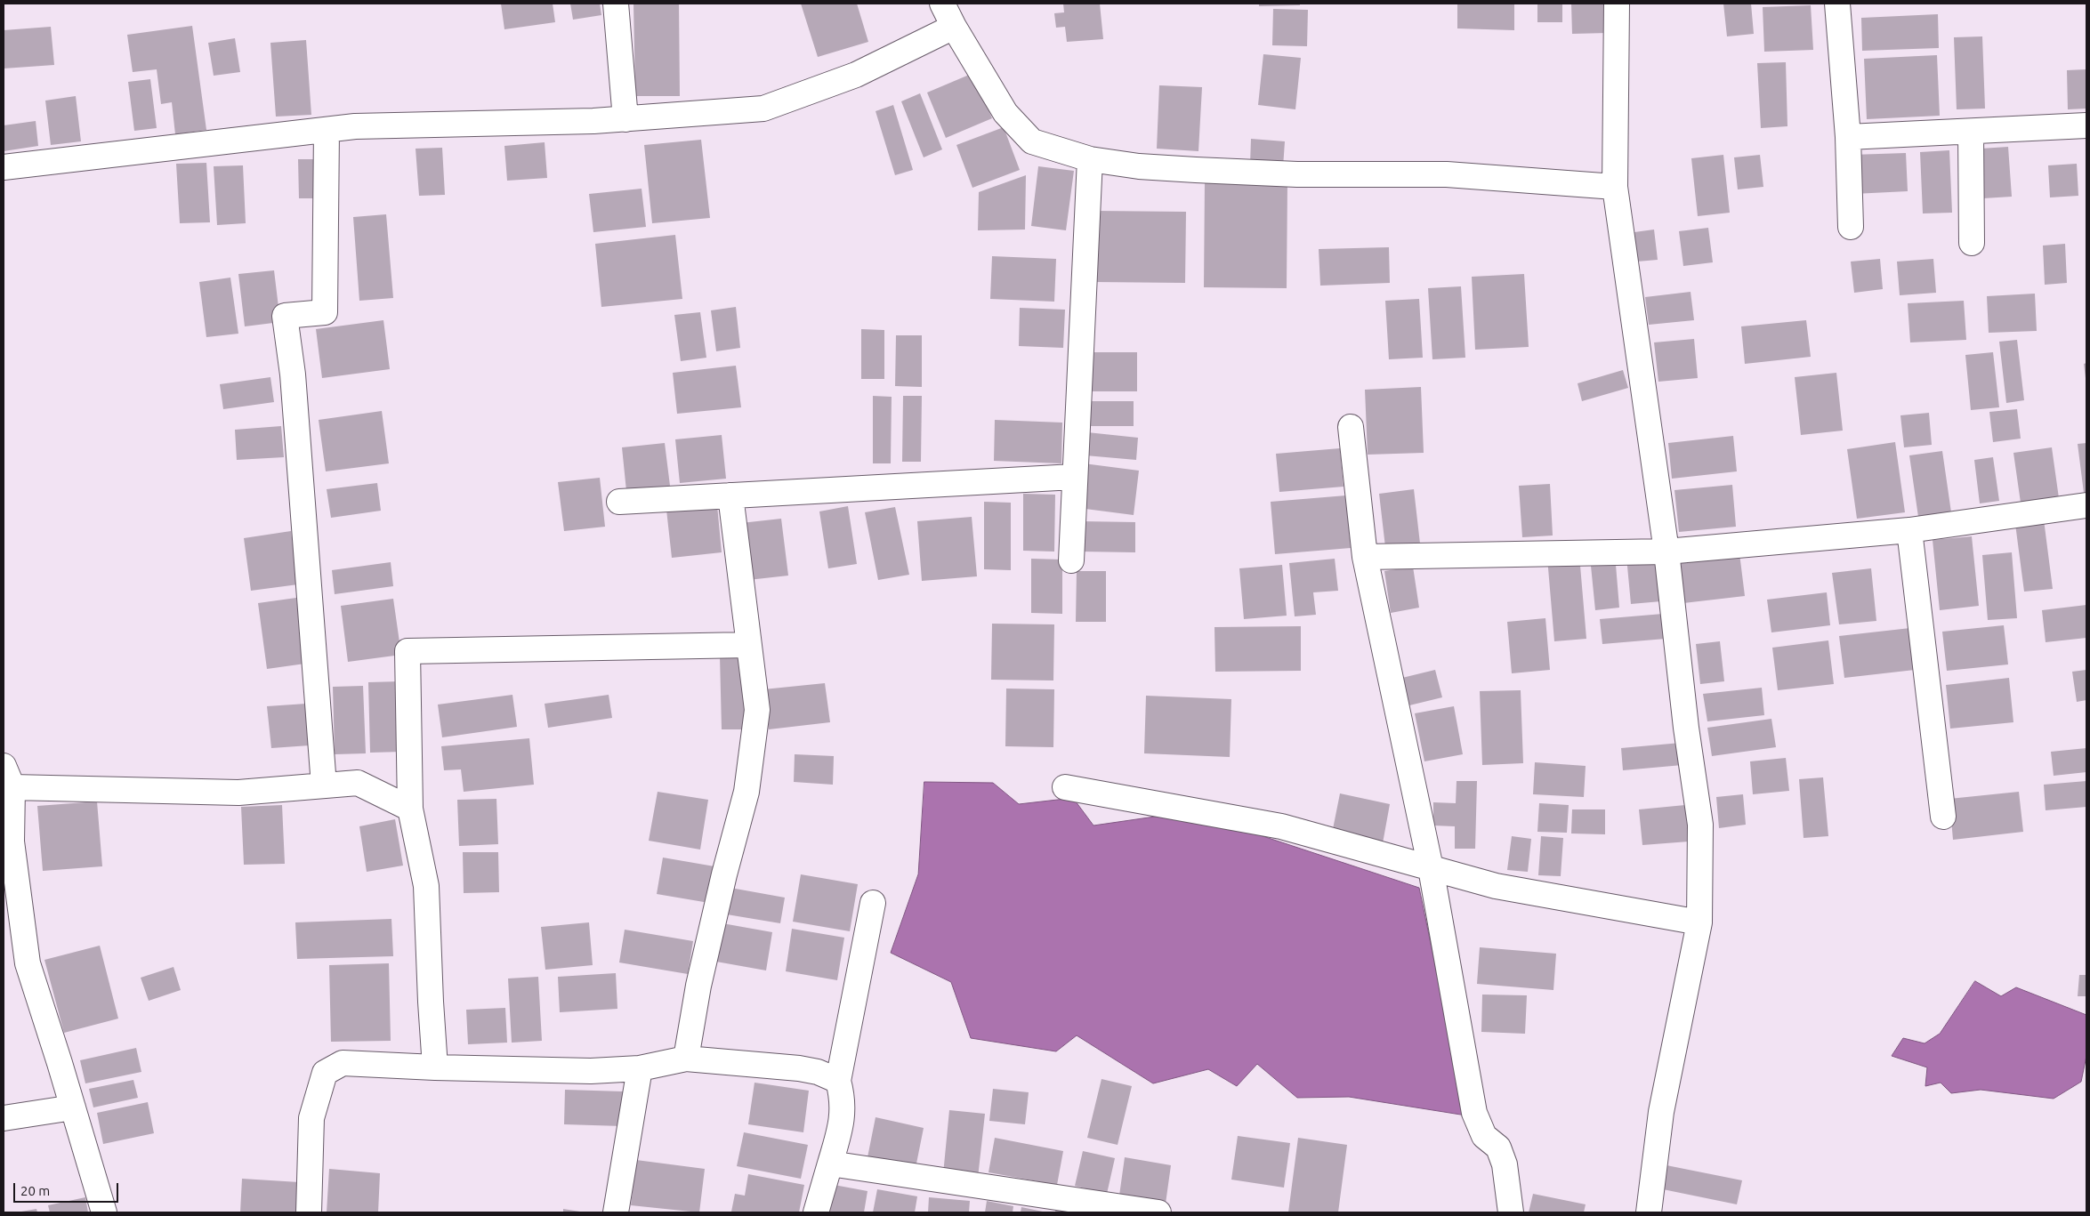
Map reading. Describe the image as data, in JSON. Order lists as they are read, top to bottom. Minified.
{"scale_bar":"20 m"}
